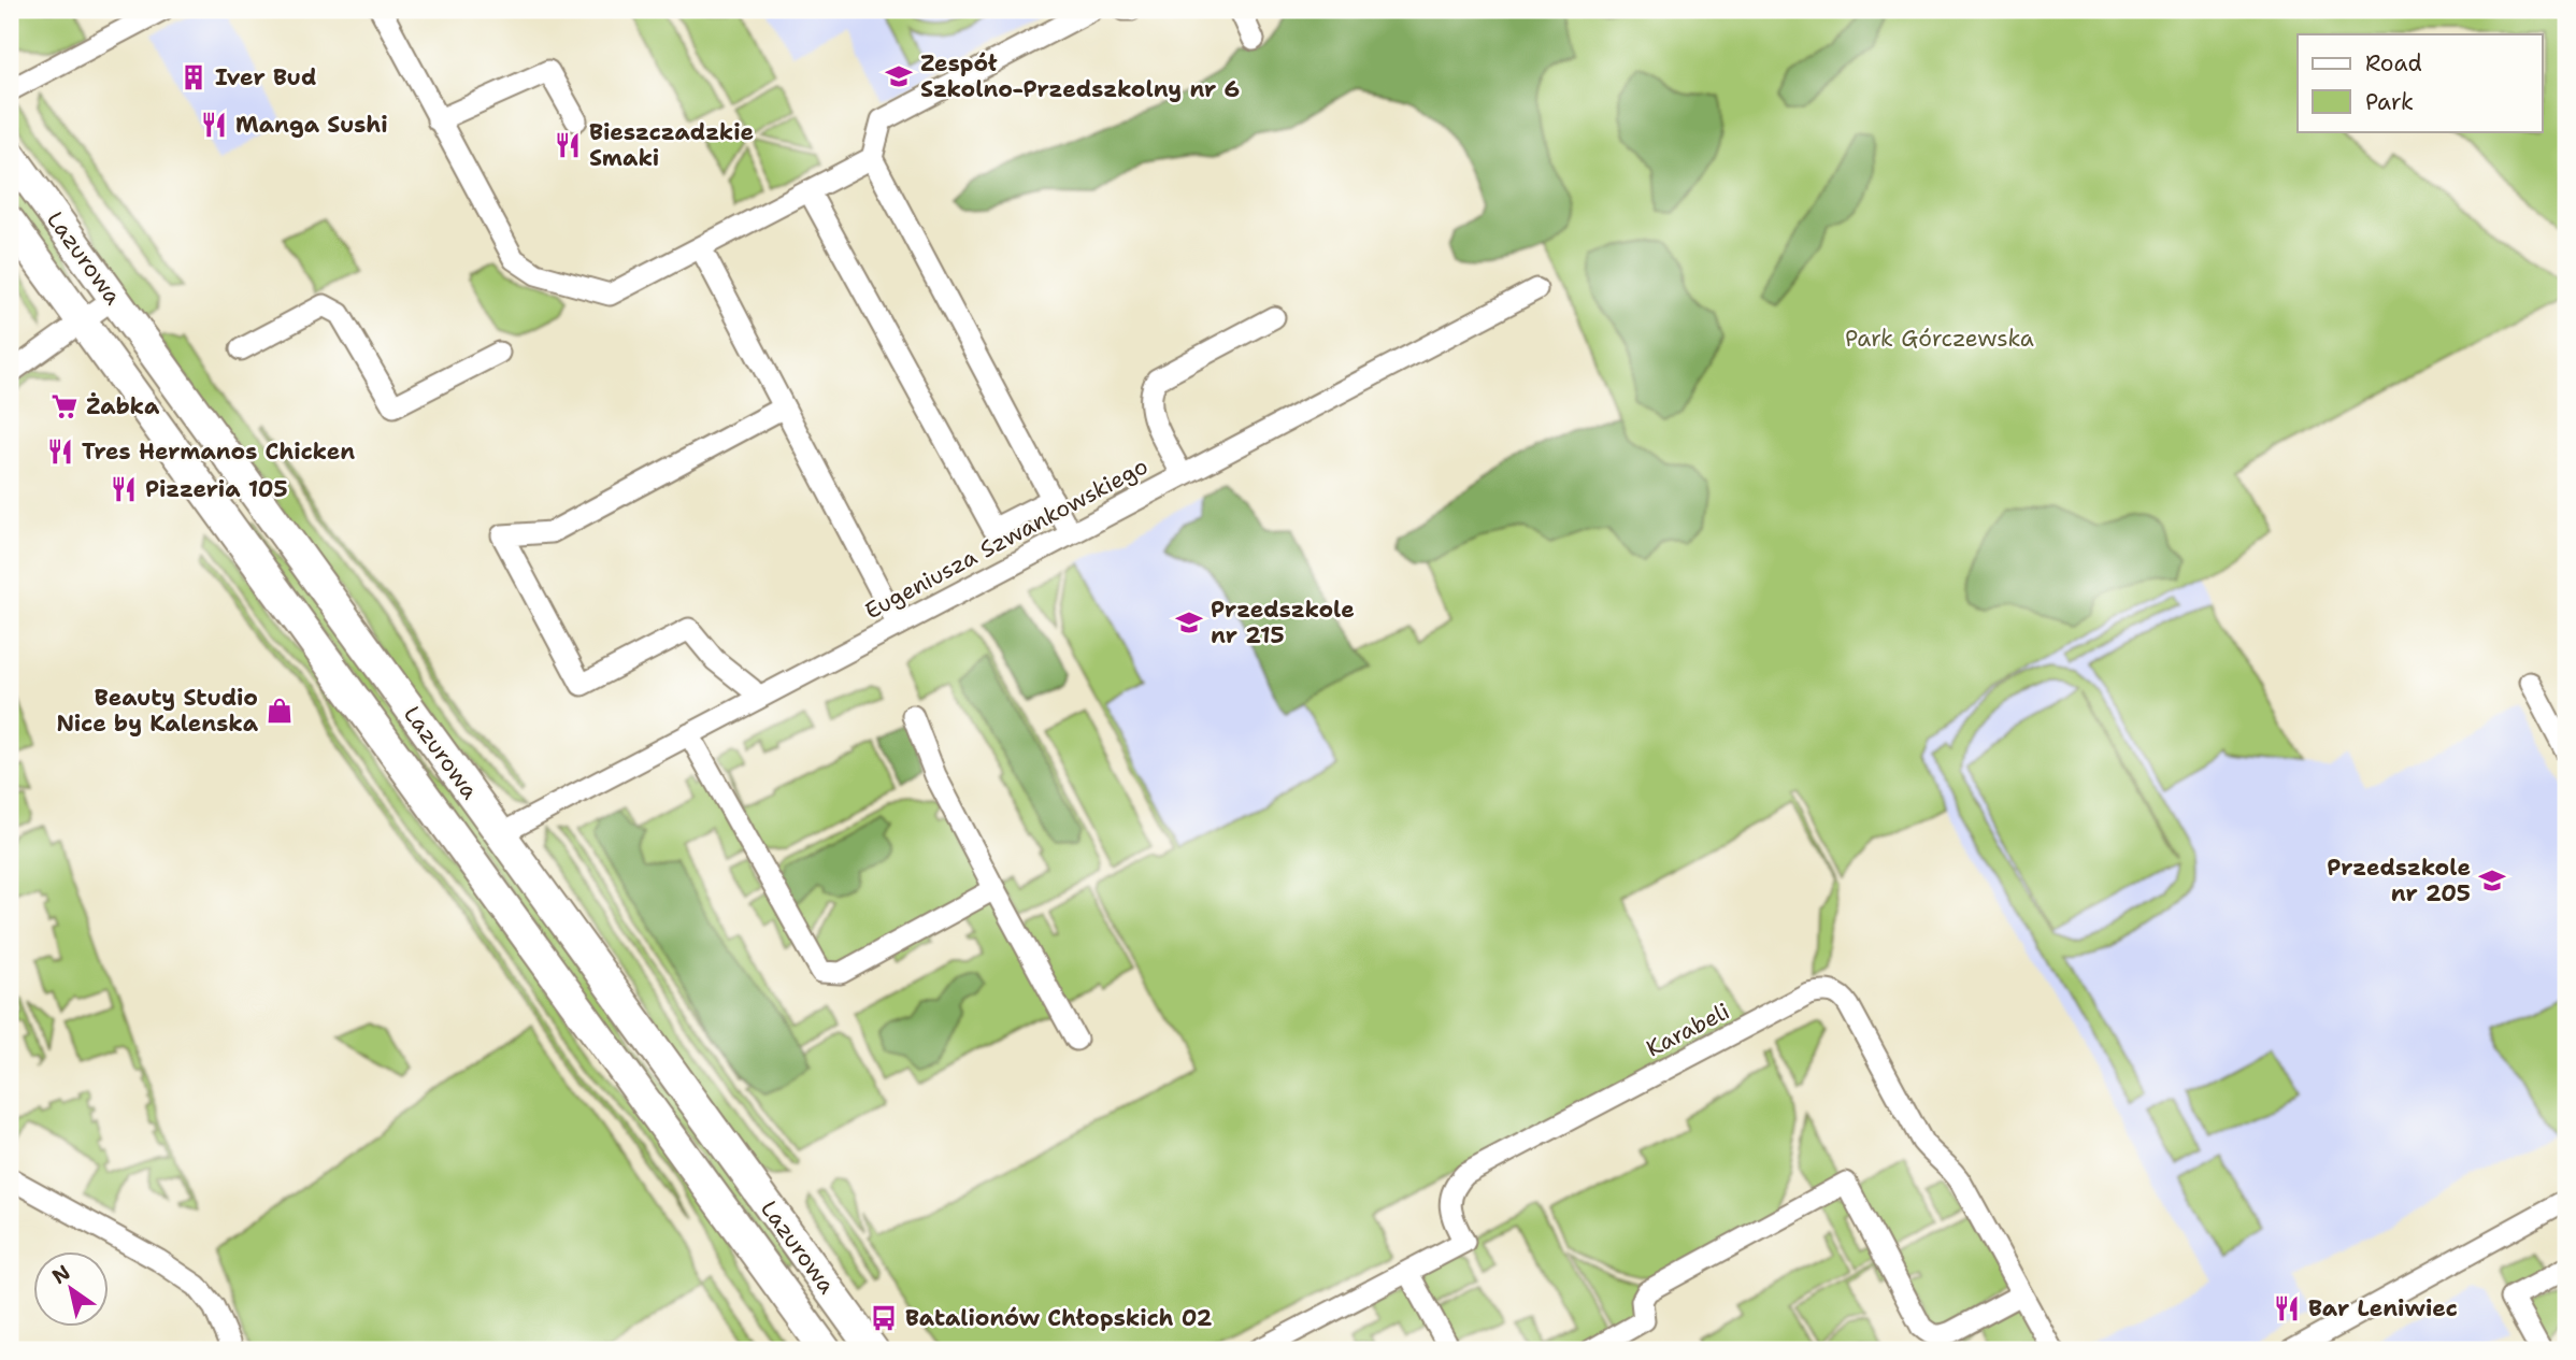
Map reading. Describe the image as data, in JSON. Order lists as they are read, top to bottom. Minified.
{"streets":{"main road":["Lazurowa"],"street":["Eugeniusza Szwankowskiego","Karabeli"]},"crossings":[["Lazurowa","Eugeniusza Szwankowskiego"]],"parks":["Park Górczewska"],"places":{"school or university":["Zespół Szkolno-Przedszkolny nr 6","Przedszkole nr 215","Przedszkole nr 205"],"building":["Iver Bud"],"restaurant":["Manga Sushi","Bieszczadzkie Smaki","Tres Hermanos Chicken","Pizzeria 105","Bar Leniwiec"],"supermarket":["Żabka"],"shop":["Beauty Studio Nice by Kalenska"],"bus stop":["Batalionów Chłopskich 02"]},"legend":["Road","Park"],"north":"top left"}
